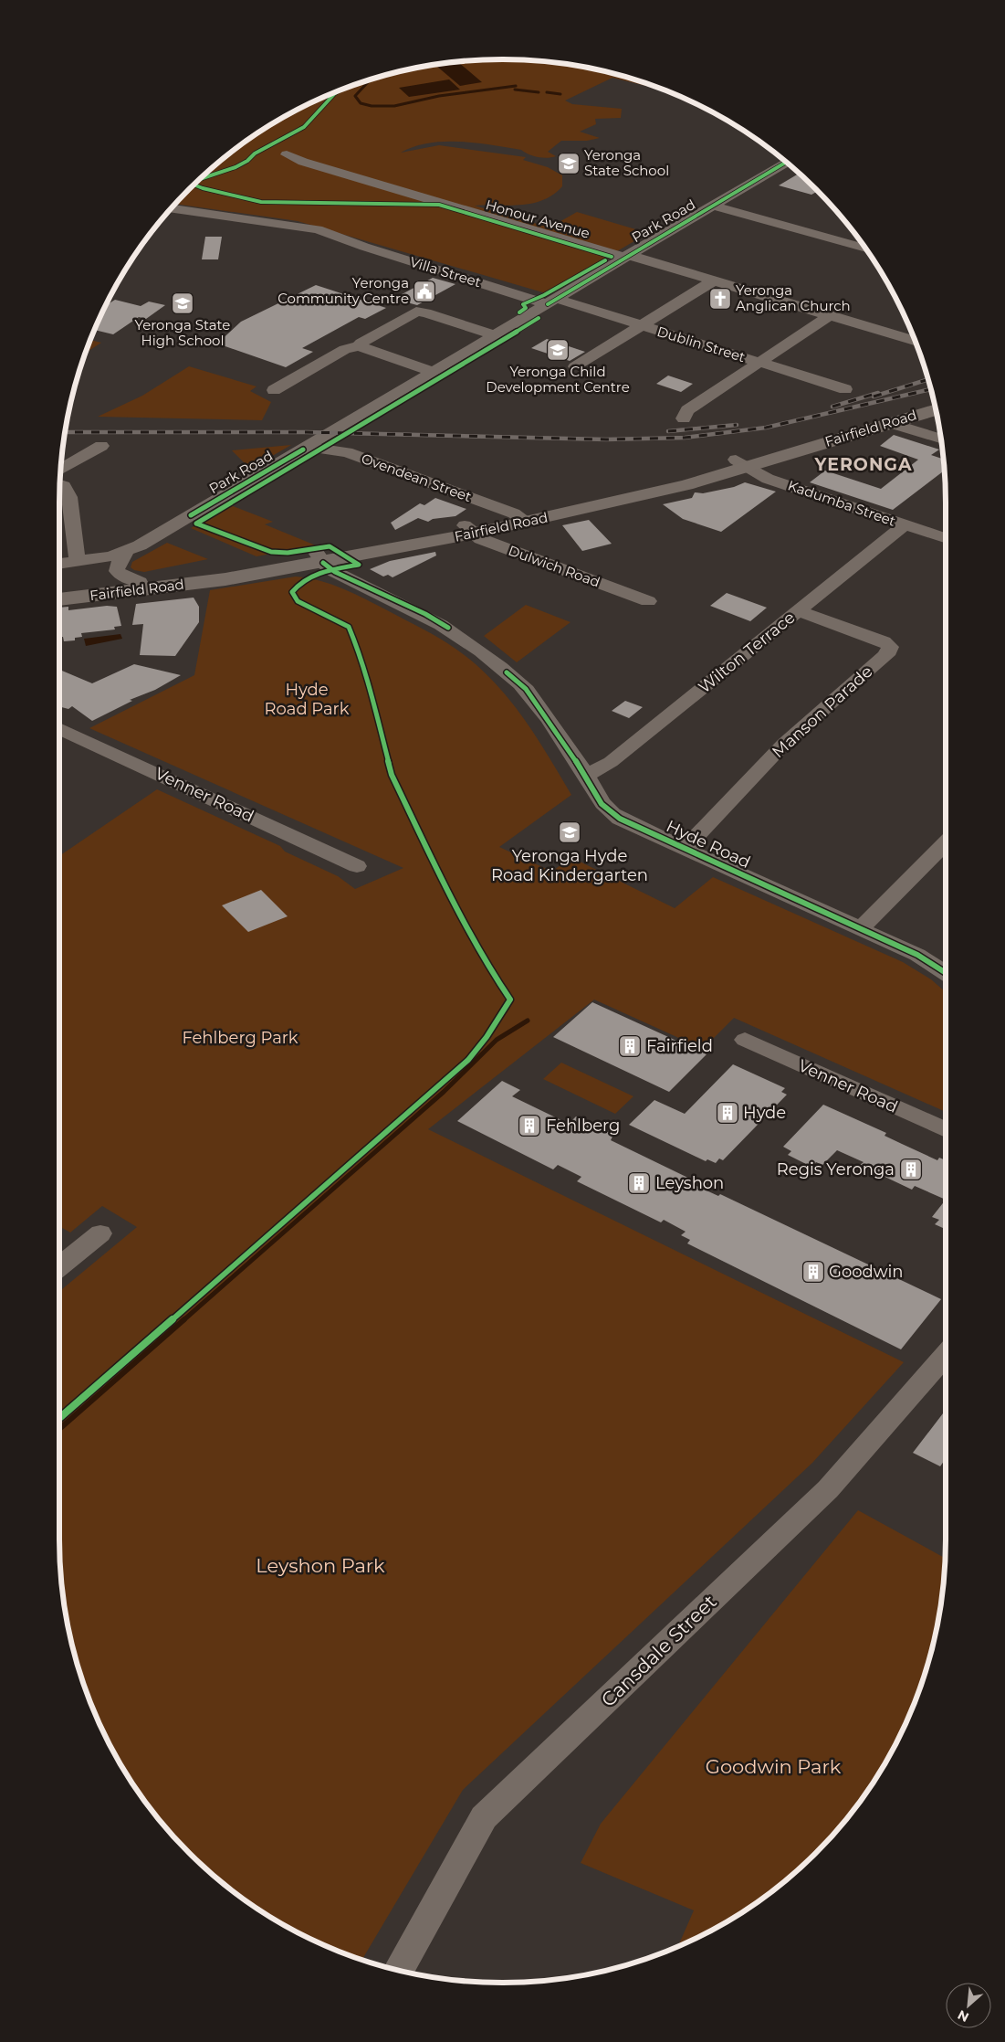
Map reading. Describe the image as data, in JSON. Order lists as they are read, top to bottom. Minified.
{"streets":{"main road":["Fairfield Road"],"street":["Honour Avenue","Park Road","Villa Street","Dublin Street","Ovendean Street","Kadumba Street","Dulwich Road","Wilton Terrace","Manson Parade","Venner Road","Hyde Road","Cansdale Street"]},"crossings":[["Honour Avenue","Park Road"],["Park Road","Villa Street"],["Park Road","Dublin Street"],["Park Road","Ovendean Street"],["Villa Street","Dublin Street"],["Fairfield Road","Ovendean Street"],["Fairfield Road","Kadumba Street"],["Fairfield Road","Dulwich Road"],["Fairfield Road","Hyde Road"],["Kadumba Street","Wilton Terrace"],["Wilton Terrace","Manson Parade"],["Wilton Terrace","Hyde Road"],["Manson Parade","Hyde Road"]],"districts":["YERONGA"],"parks":["Hyde Road Park","Fehlberg Park","Leyshon Park","Goodwin Park"],"places":{"school or university":["Yeronga State School","Yeronga State High School","Yeronga Child Development Centre","Yeronga Hyde Road Kindergarten"],"public building":["Yeronga Community Centre"],"church":["Yeronga Anglican Church"],"building":["Fairfield","Hyde","Fehlberg","Regis Yeronga","Leyshon","Goodwin"]},"north":"bottom left"}
